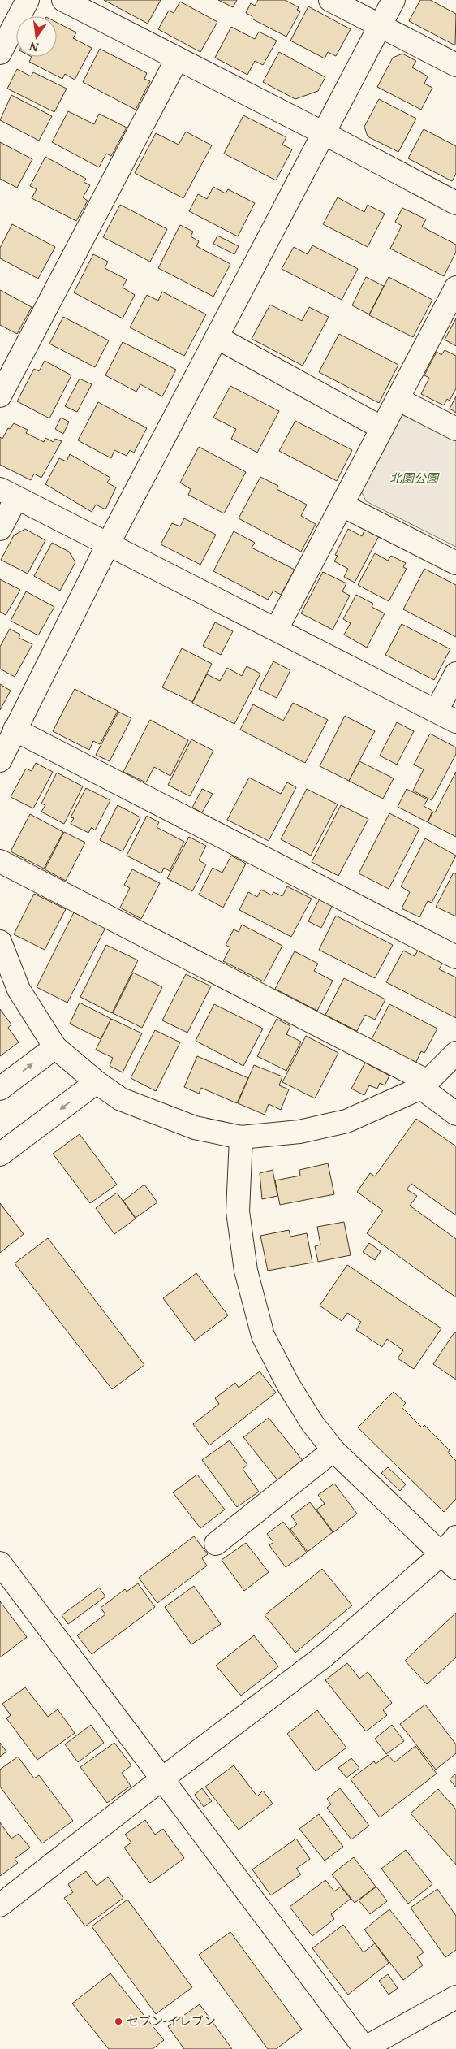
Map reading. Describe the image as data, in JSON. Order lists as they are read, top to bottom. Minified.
{"parks":["北園公園"],"places":["セブン-イレブン"],"north":"bottom"}
